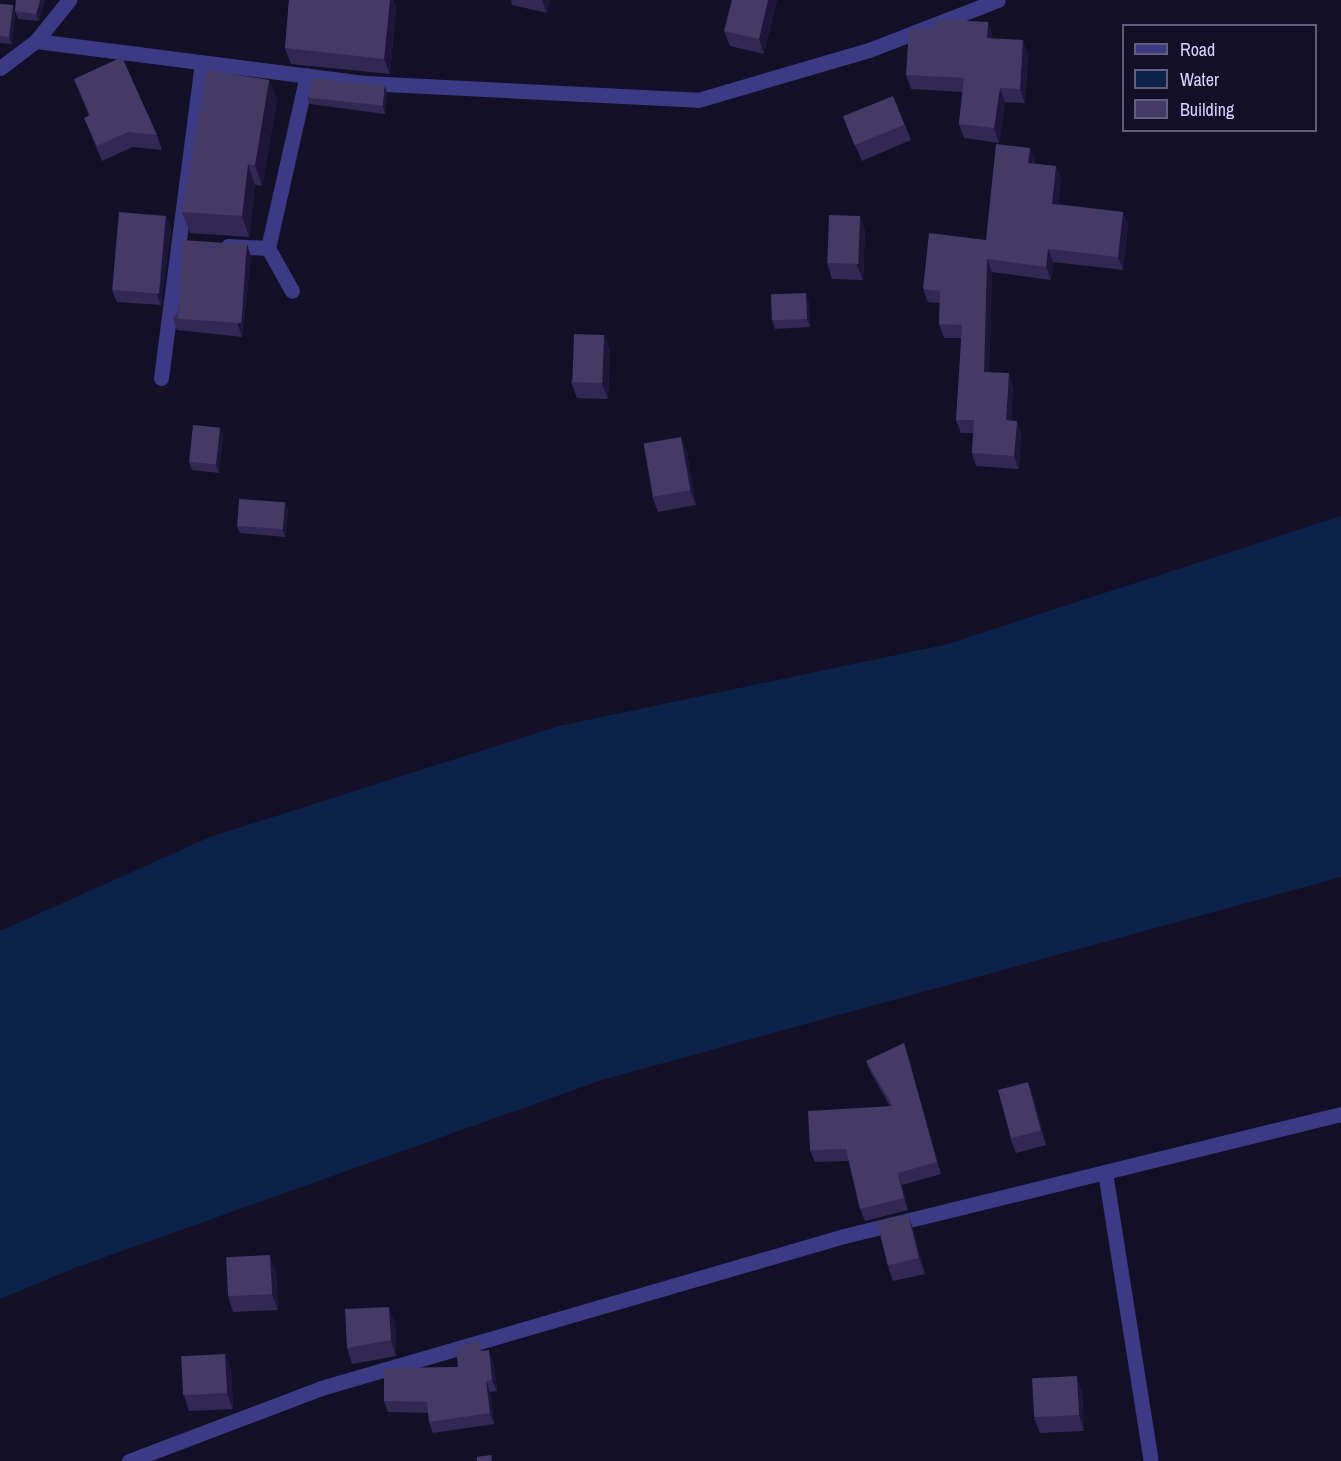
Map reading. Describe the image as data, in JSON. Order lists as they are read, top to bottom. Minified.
{"legend":["Road","Water","Building"]}
